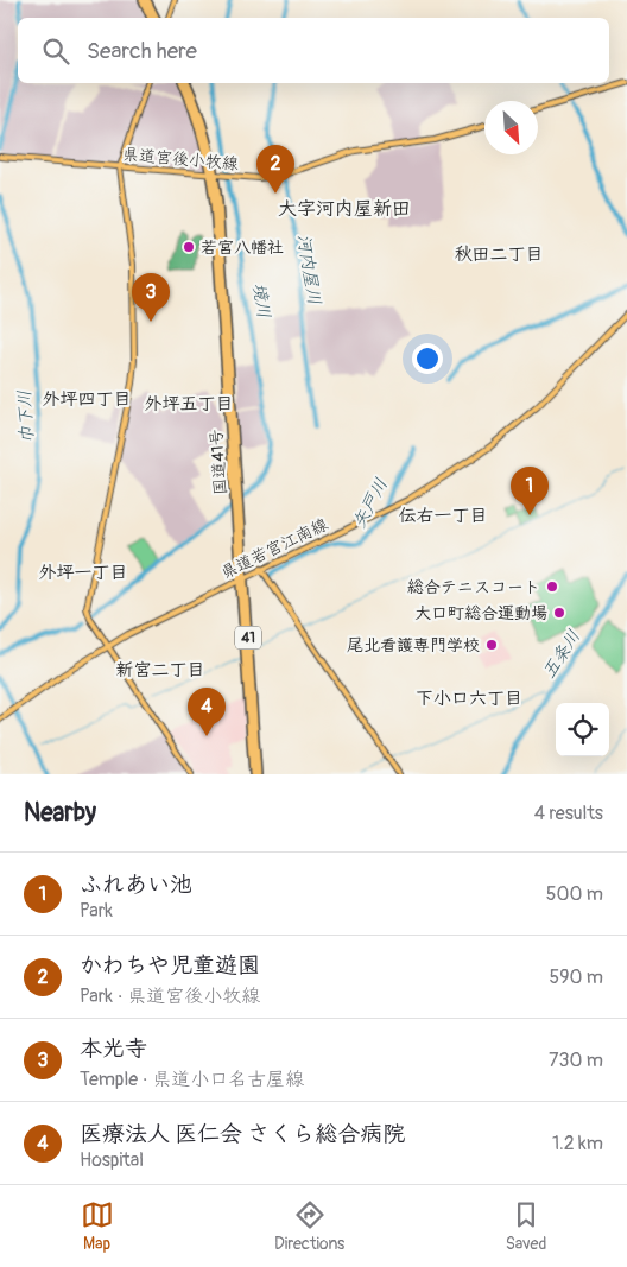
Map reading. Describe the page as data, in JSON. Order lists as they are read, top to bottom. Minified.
{"streets":{"highway":["国道41号","41"],"main road":["県道宮後小牧線","県道若宮江南線"]},"crossings":[["県道宮後小牧線","国道41号"],["国道41号","県道若宮江南線"]],"districts":["大字河内屋新田","秋田二丁目","外坪四丁目","外坪五丁目","伝右一丁目","外坪一丁目","新宮二丁目","下小口六丁目"],"water":["河内屋川","境川","巾下川","矢戸川","五条川"],"places":["若宮八幡社","総合テニスコート","大口町総合運動場","尾北看護専門学校"],"north":"bottom right","page":{"search":"Search here","pins":["2","3","1","4"],"heading":["Nearby","4 results"],"list":[{"mark":"1","name":"ふれあい池","note":"Park","value":"500 m"},{"mark":"2","name":"かわちや児童遊園","note":"Park · 県道宮後小牧線","value":"590 m"},{"mark":"3","name":"本光寺","note":"Temple · 県道小口名古屋線","value":"730 m"},{"mark":"4","name":"医療法人 医仁会 さくら総合病院","note":"Hospital","value":"1.2 km"}],"nav":["Map","Directions","Saved"]}}
